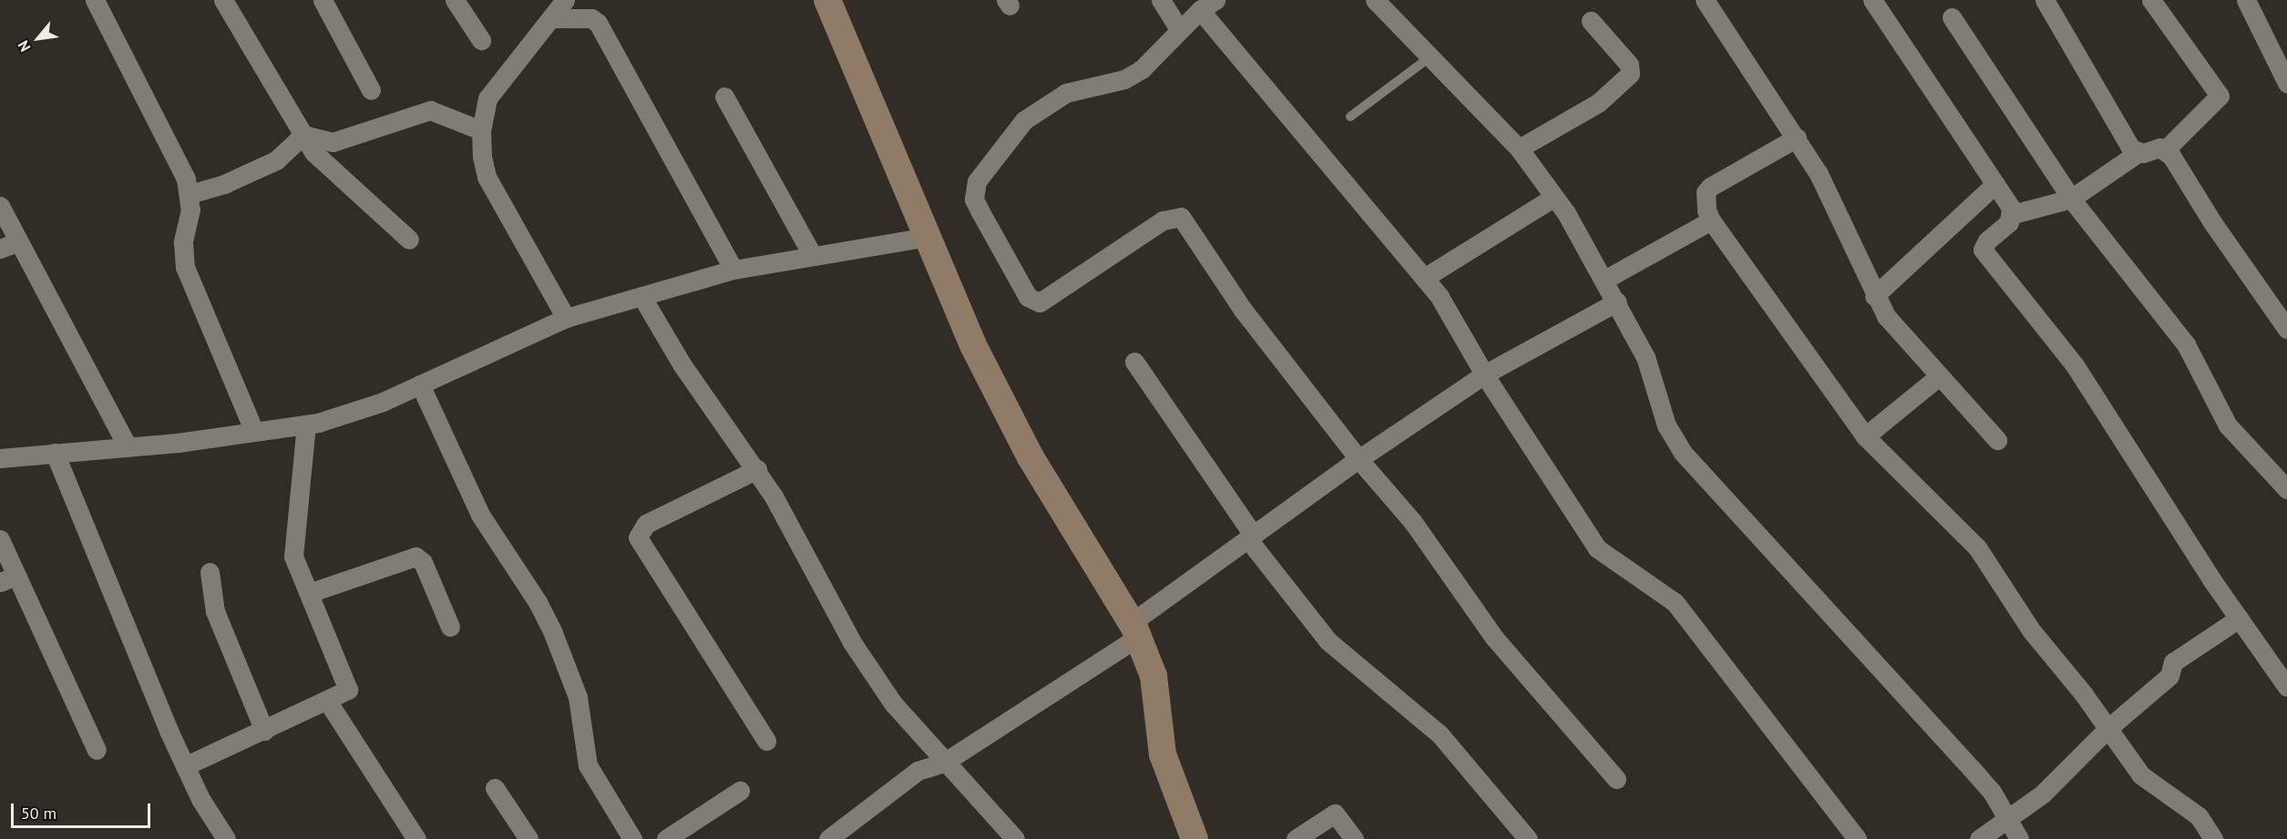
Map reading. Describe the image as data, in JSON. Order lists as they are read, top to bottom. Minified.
{"scale_bar":"50 m","north":"bottom left"}
